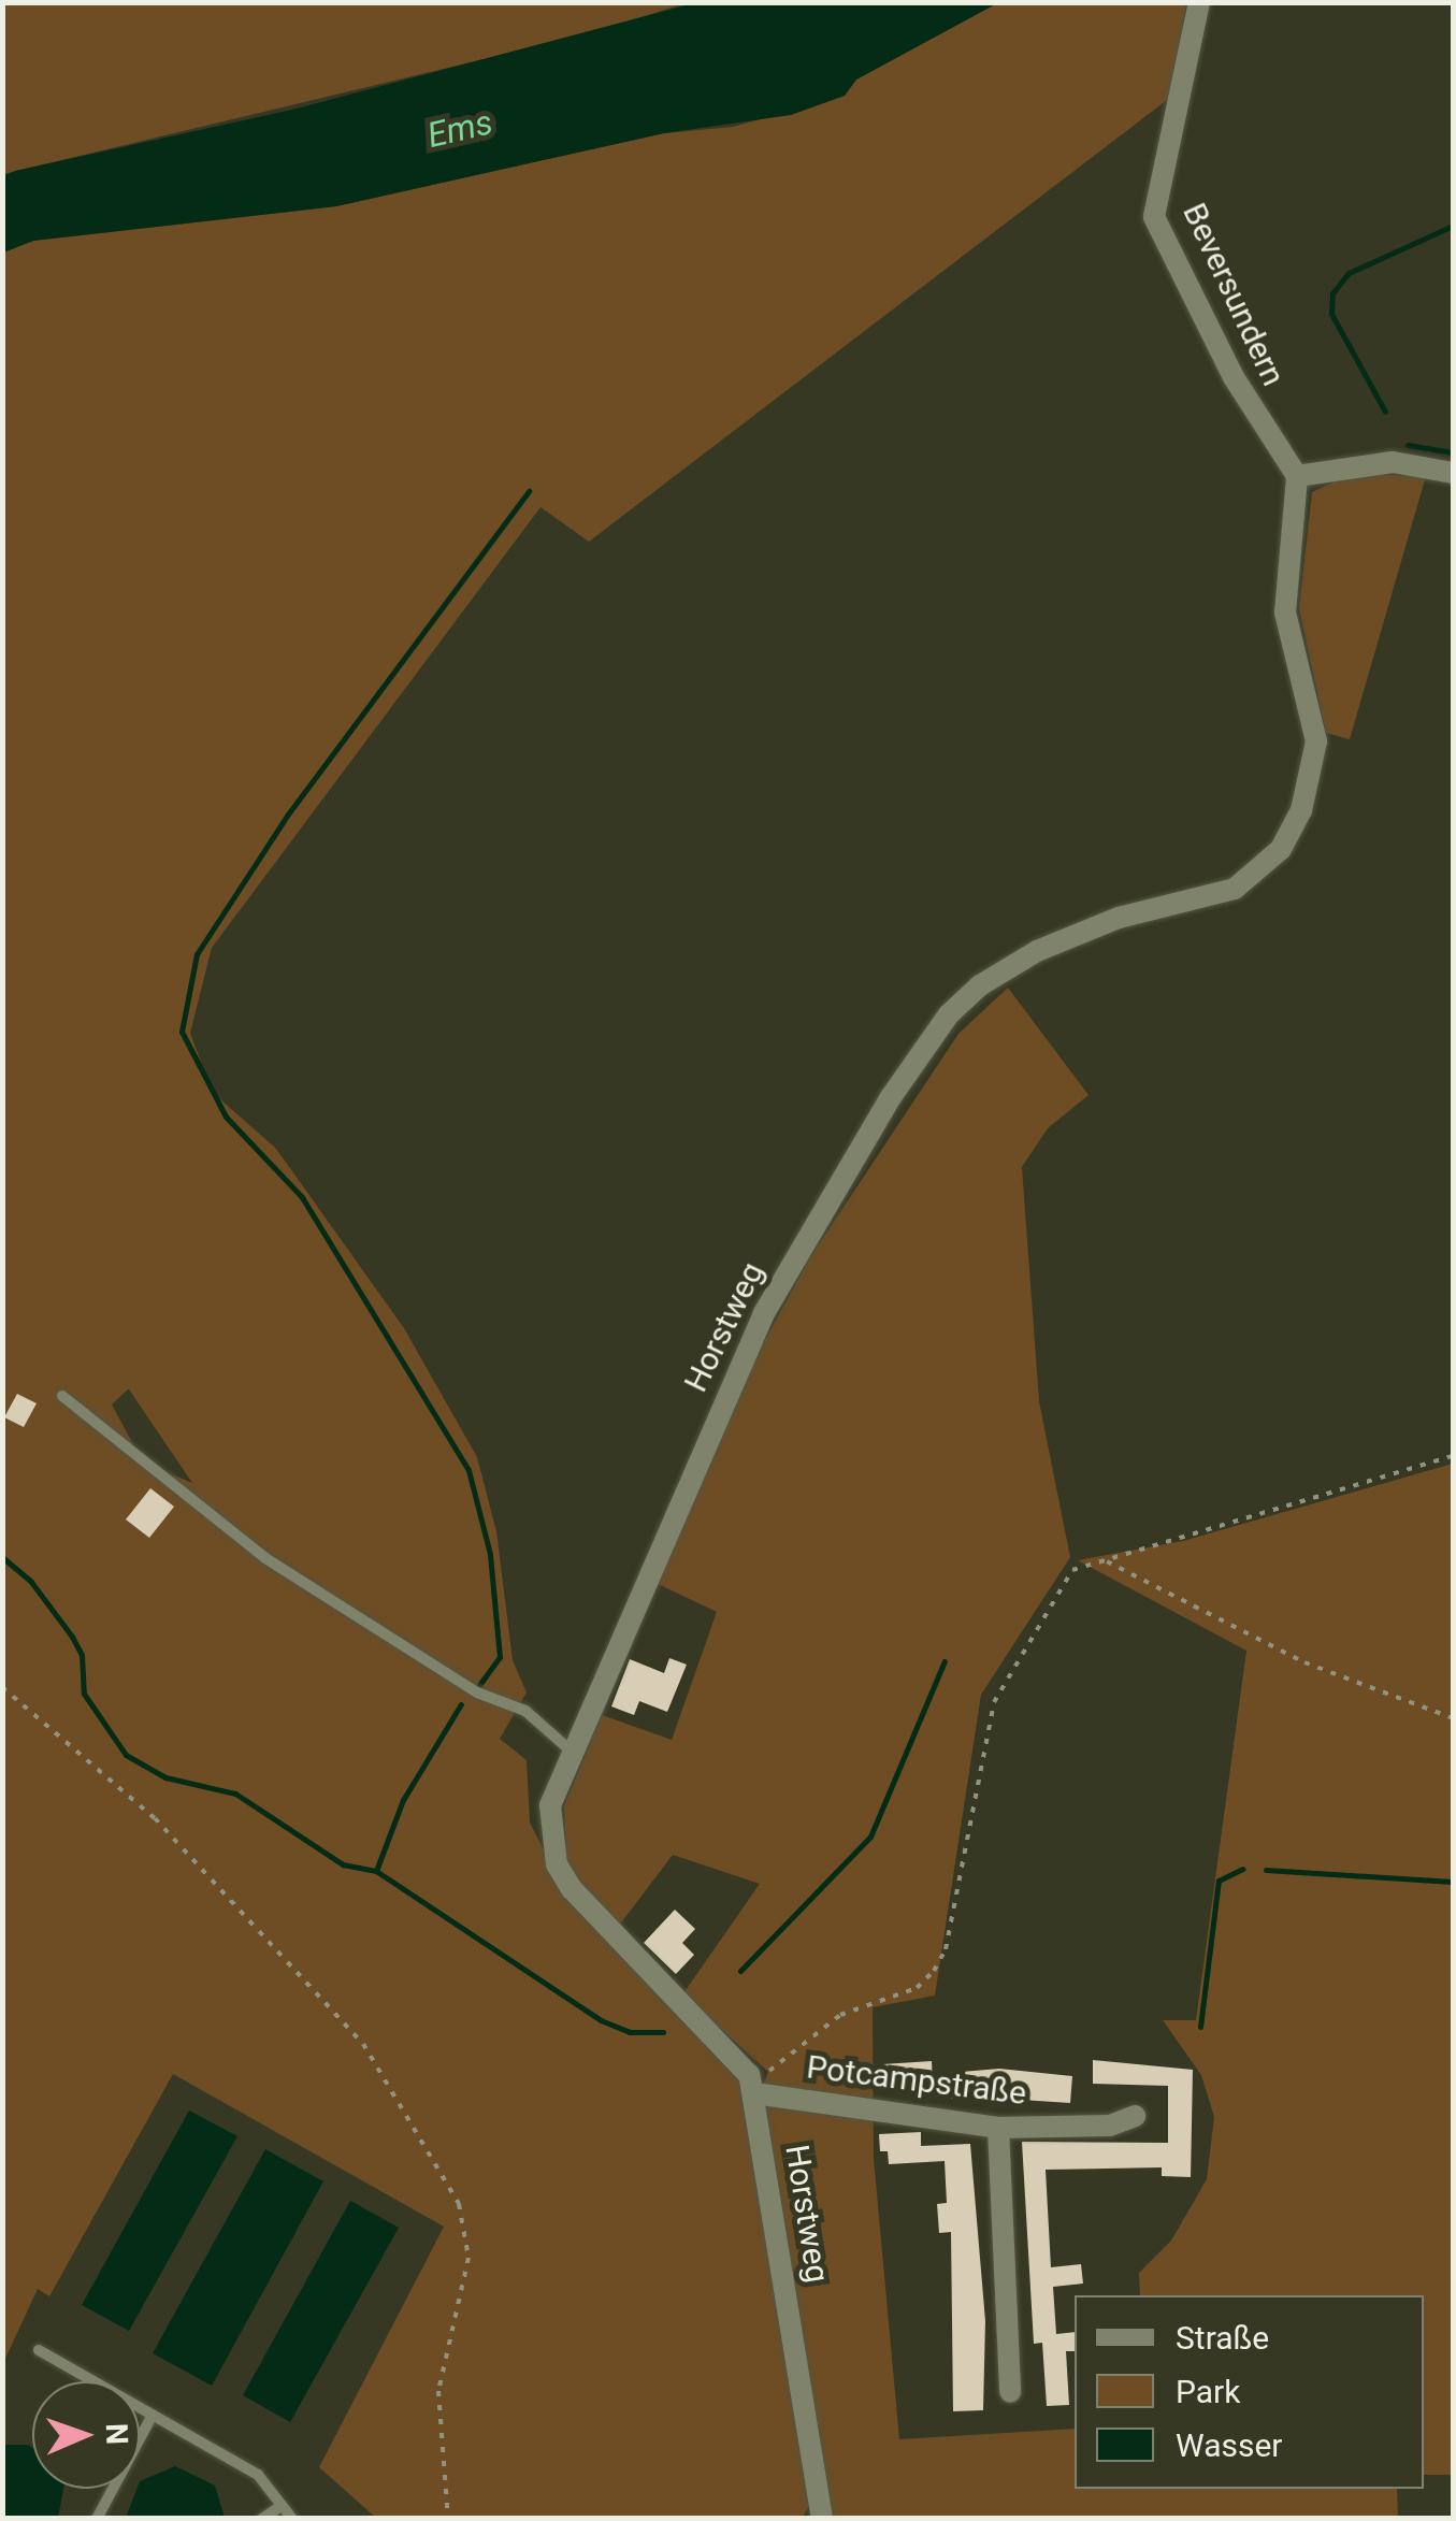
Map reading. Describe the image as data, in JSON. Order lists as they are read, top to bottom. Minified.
{"streets":{"street":["Beversundern","Horstweg","Potcampstraße"]},"crossings":[["Beversundern","Horstweg"],["Horstweg","Potcampstraße"]],"water":["Ems"],"legend":["Straße","Park","Wasser"],"north":"right"}
